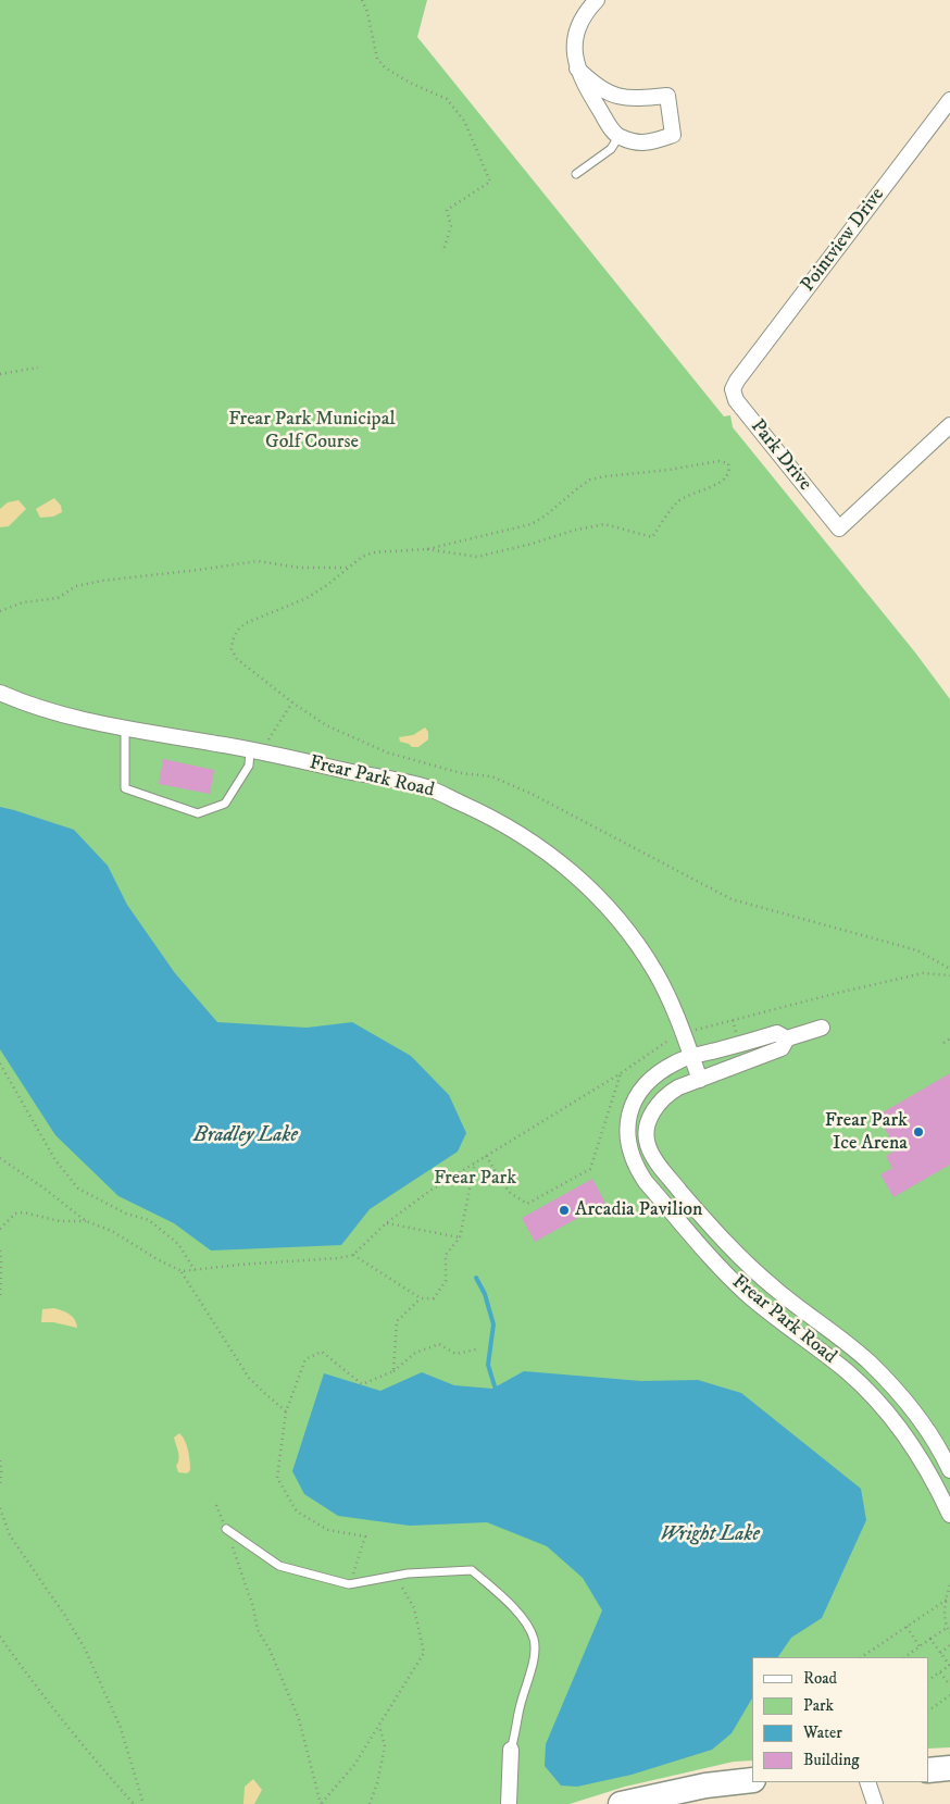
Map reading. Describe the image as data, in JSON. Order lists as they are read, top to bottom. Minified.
{"streets":{"street":["Pointview Drive","Park Drive","Frear Park Road"]},"crossings":[["Pointview Drive","Park Drive"]],"water":["Bradley Lake","Wright Lake"],"parks":["Frear Park Municipal Golf Course","Frear Park"],"places":["Frear Park Ice Arena","Arcadia Pavilion"],"legend":["Road","Park","Water","Building"]}
